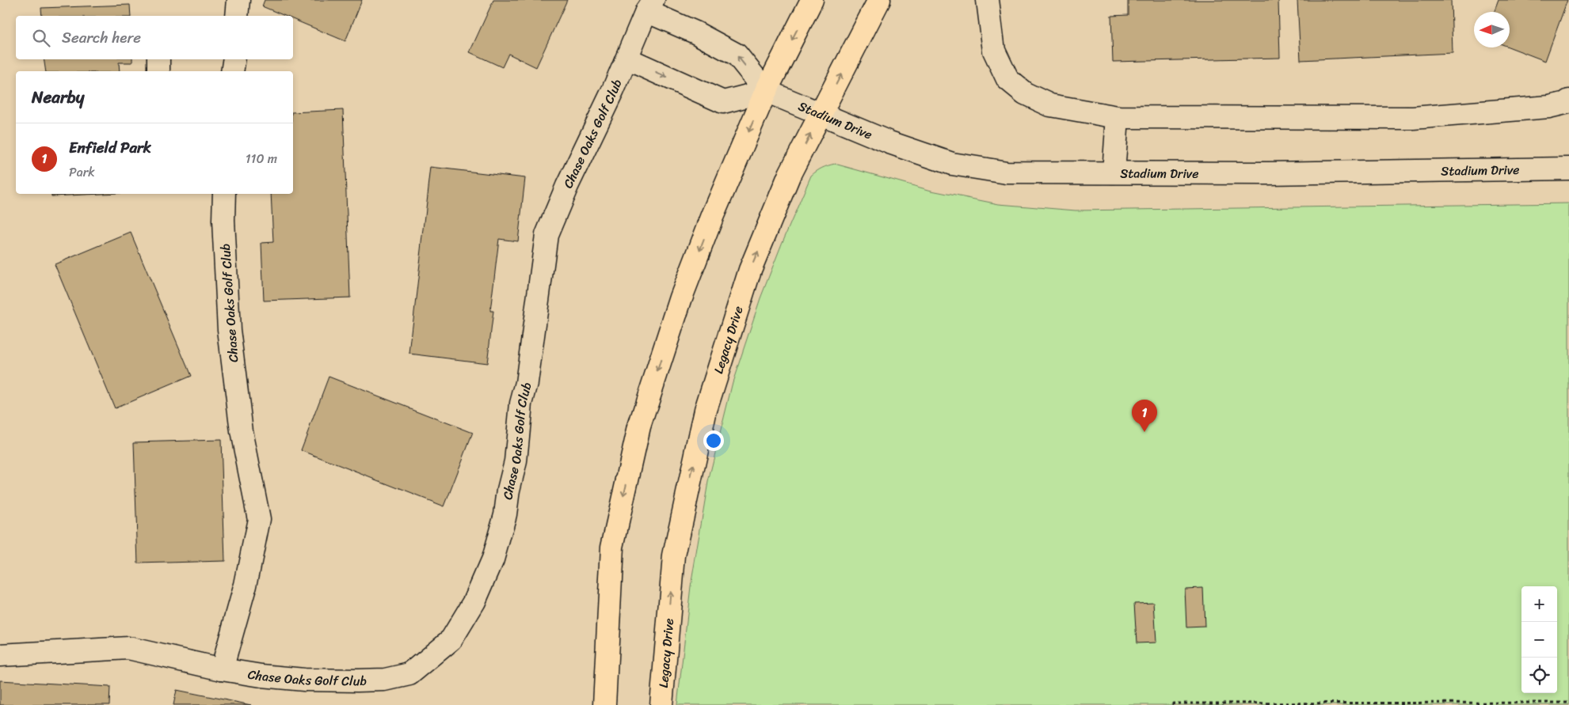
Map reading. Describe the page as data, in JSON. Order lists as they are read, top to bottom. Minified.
{"streets":{"main road":["Legacy Drive"],"street":["Stadium Drive","Chase Oaks Golf Club"]},"crossings":[["Stadium Drive","Chase Oaks Golf Club"],["Stadium Drive","Legacy Drive"]],"north":"left","page":{"search":"Search here","heading":"Nearby","list":[{"mark":"1","name":"Enfield Park","note":"Park","value":"110 m"}],"pins":"1","map_buttons":["+","−"]}}
